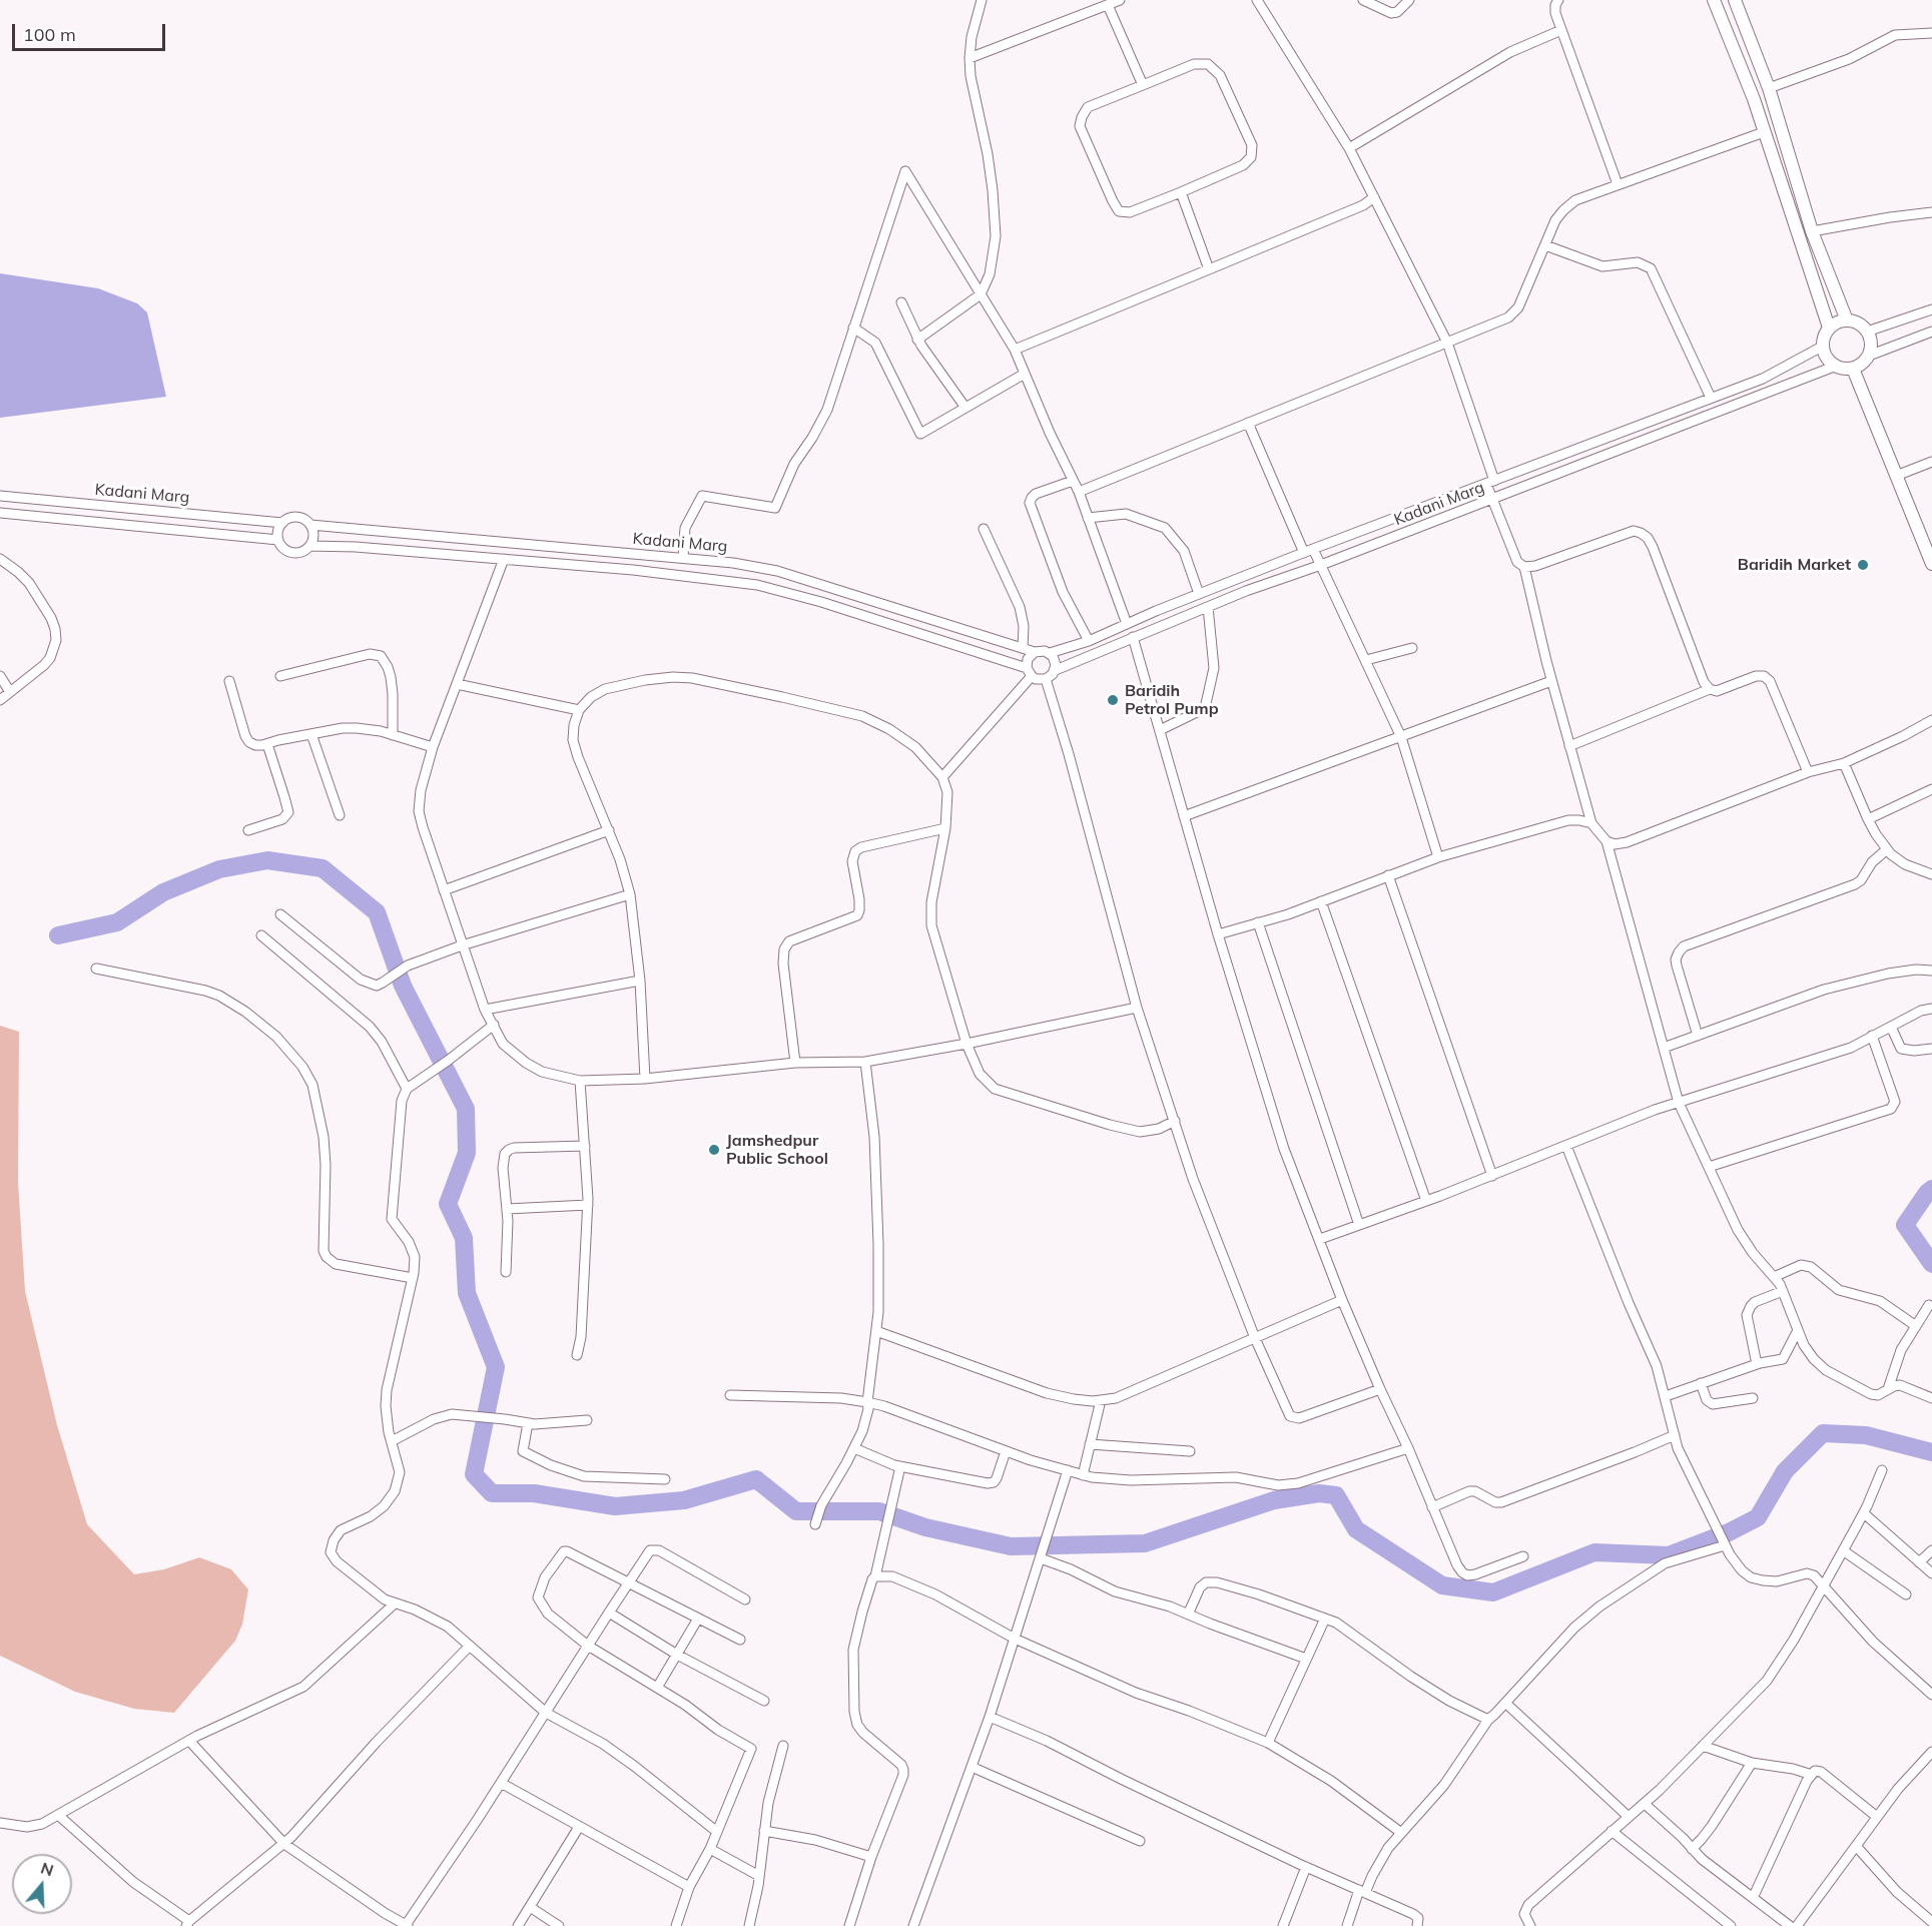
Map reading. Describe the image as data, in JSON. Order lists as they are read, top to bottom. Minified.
{"streets":{"street":["Kadani Marg"]},"places":["Baridih Market","Baridih Petrol Pump","Jamshedpur Public School"],"scale_bar":"100 m","north":"top"}
